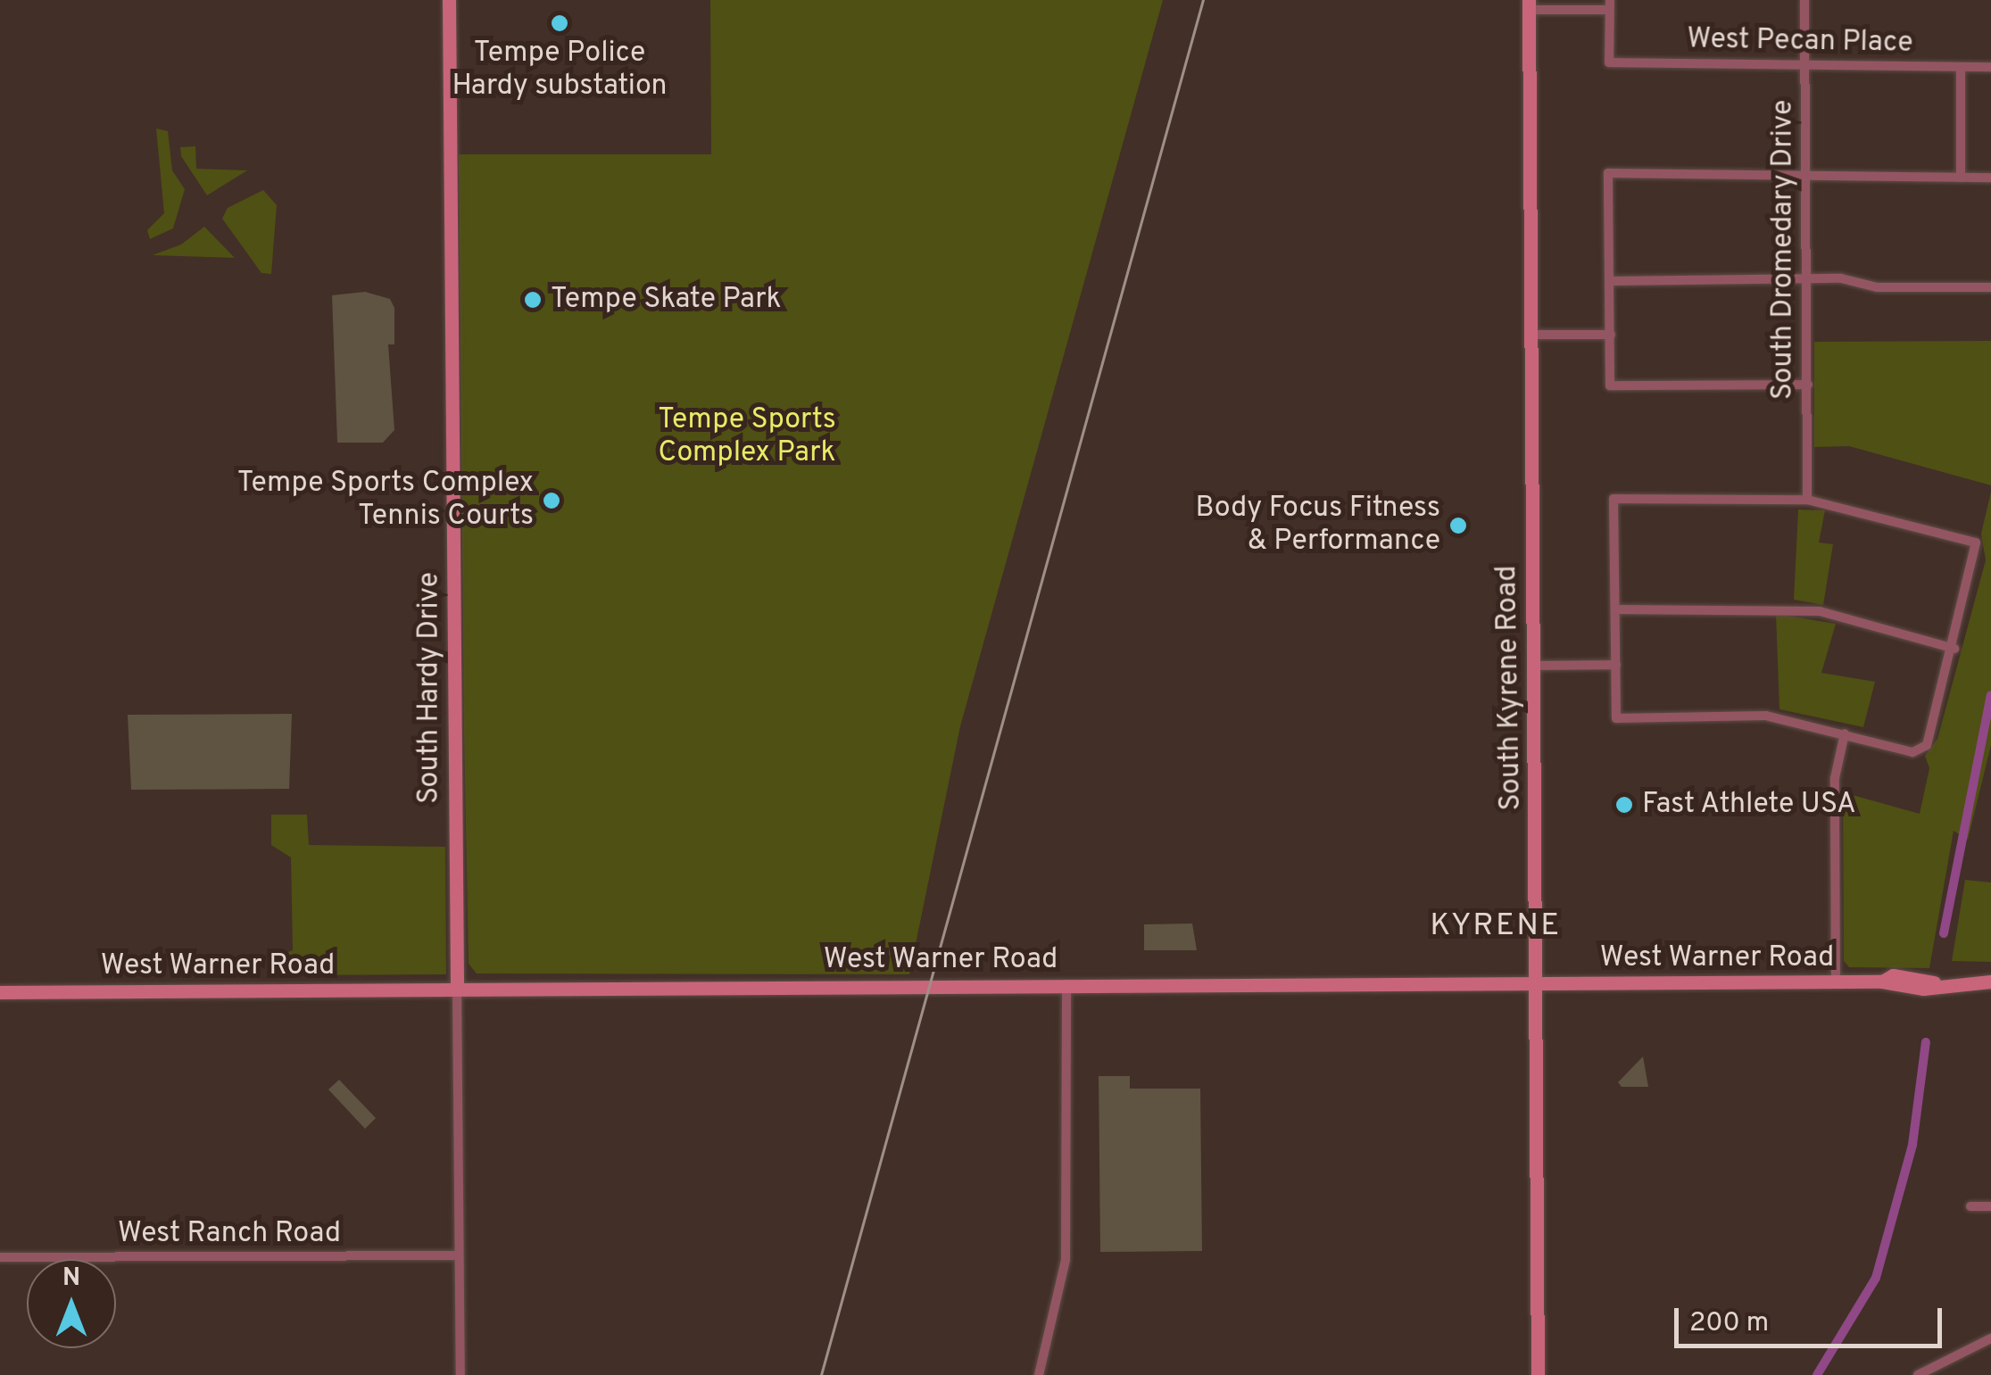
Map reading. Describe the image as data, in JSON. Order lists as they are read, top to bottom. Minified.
{"streets":{"main road":["South Hardy Drive","South Kyrene Road","West Warner Road"],"street":["West Pecan Place","South Dromedary Drive","West Ranch Road"]},"crossings":[["West Pecan Place","South Dromedary Drive"],["South Hardy Drive","West Warner Road"],["South Hardy Drive","West Ranch Road"],["South Kyrene Road","West Warner Road"]],"districts":["KYRENE"],"parks":["Tempe Sports Complex Park"],"places":["Tempe Police Hardy substation","Tempe Skate Park","Tempe Sports Complex Tennis Courts","Body Focus Fitness & Performance","Fast Athlete USA"],"scale_bar":"200 m","north":"top"}
